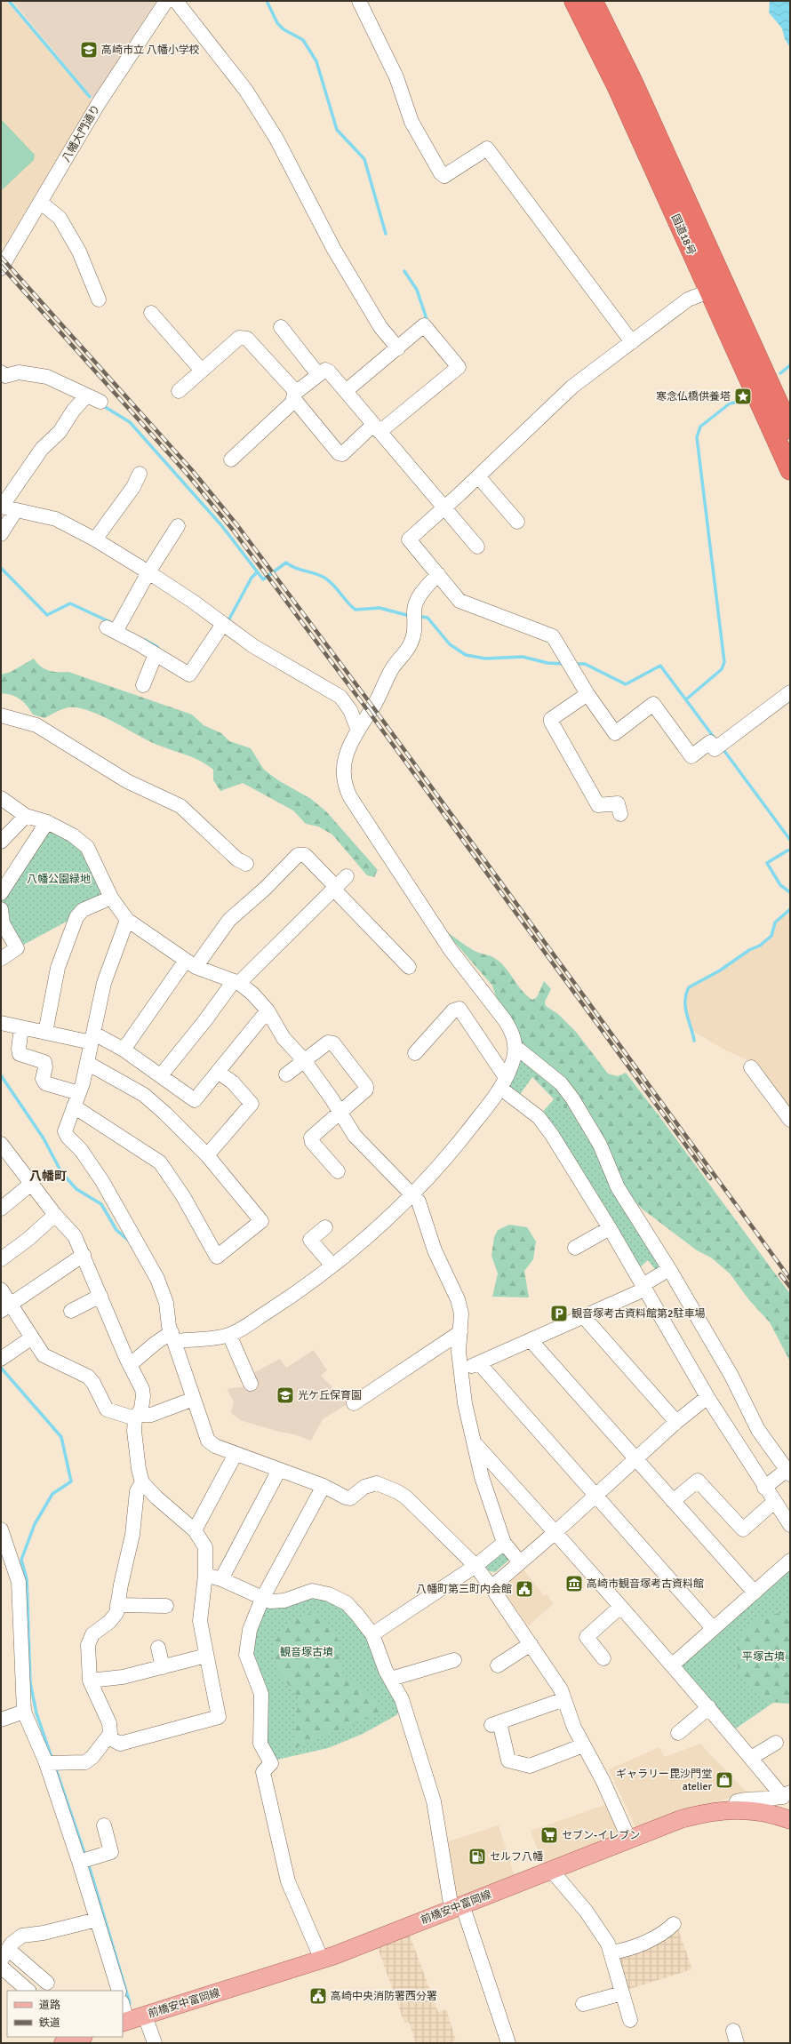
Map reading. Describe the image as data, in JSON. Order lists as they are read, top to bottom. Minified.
{"streets":{"highway":["国道18号"],"main road":["前橋安中富岡線"],"street":["八幡大門通り"]},"districts":["八幡町"],"parks":["八幡公園緑地","観音塚古墳","平塚古墳"],"places":{"school or university":["高崎市立 八幡小学校","光ケ丘保育園"],"place":["寒念仏橋供養塔"],"parking":["観音塚考古資料館第2駐車場"],"museum":["高崎市観音塚考古資料館"],"public building":["八幡町第三町内会館","高崎中央消防署西分署"],"shop":["ギャラリー毘沙門堂 atelier"],"supermarket":["セブン-イレブン"],"fuel station":["セルフ八幡"]},"legend":["道路","鉄道"]}
